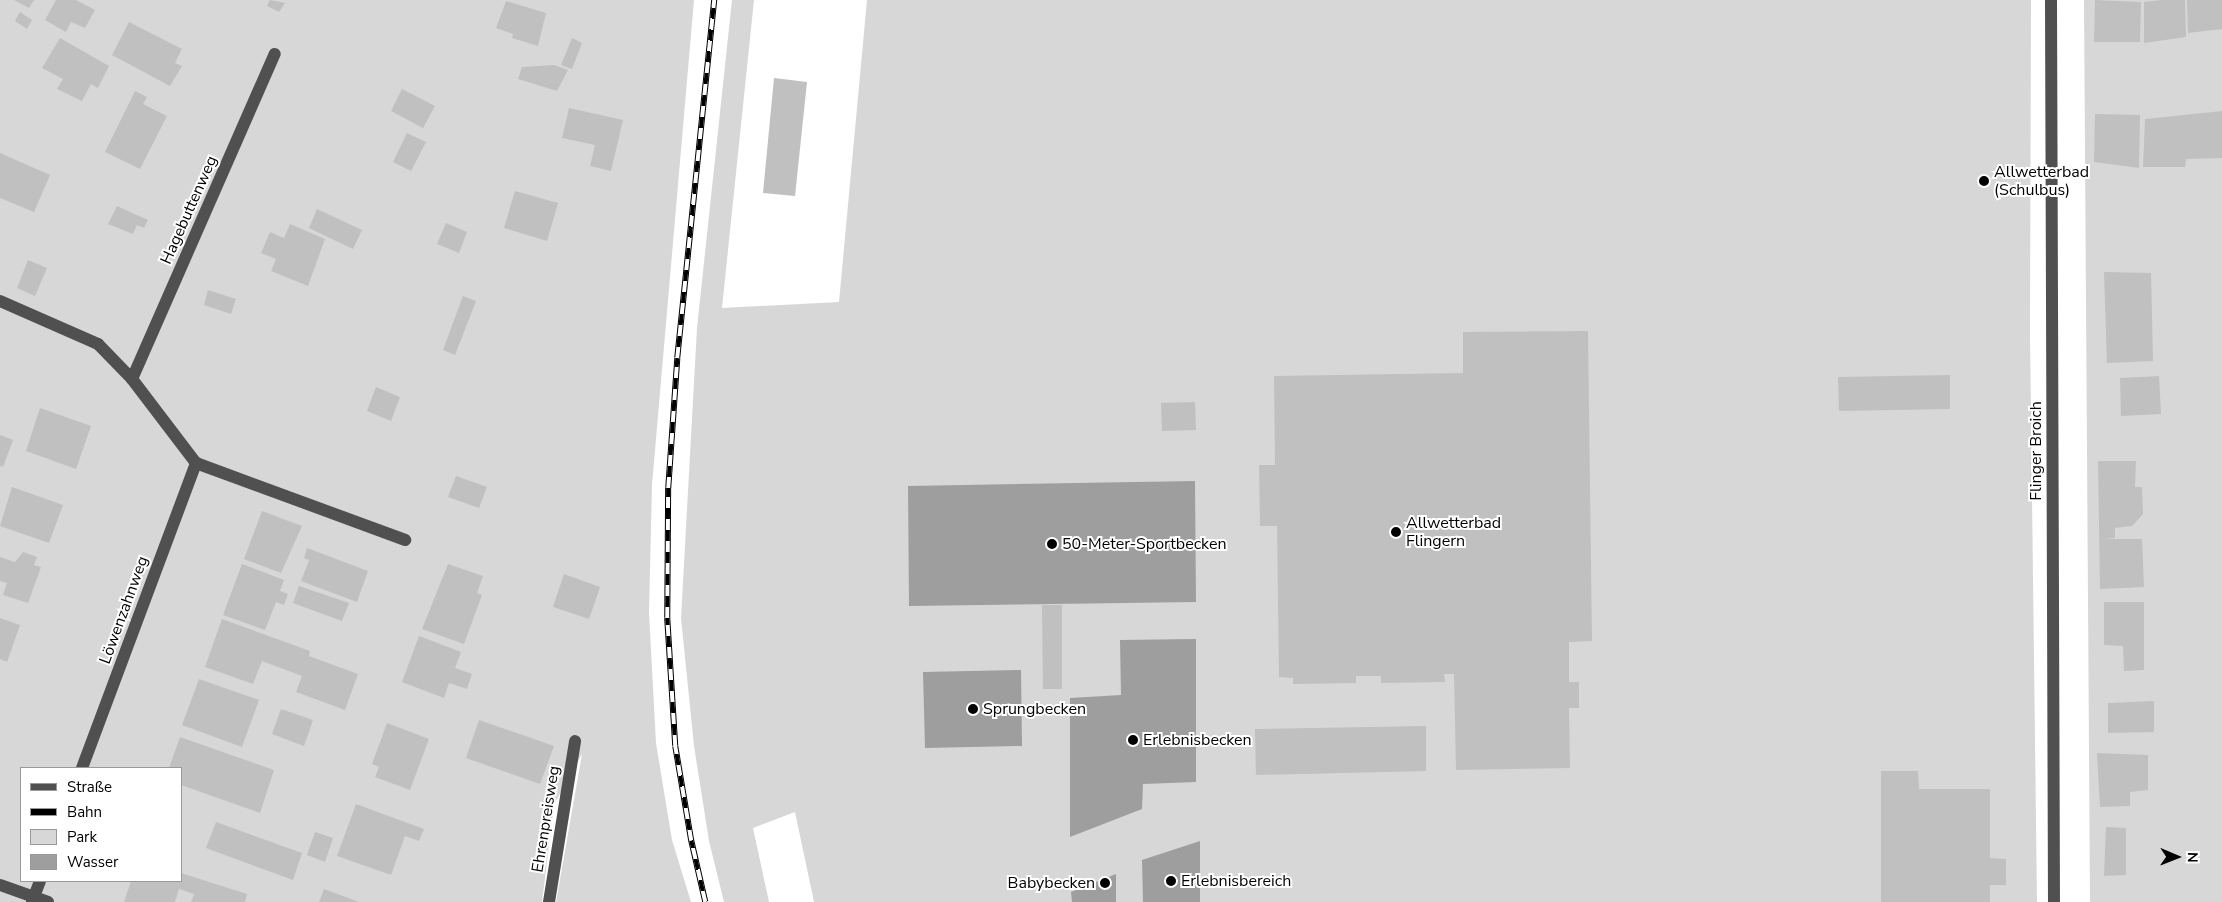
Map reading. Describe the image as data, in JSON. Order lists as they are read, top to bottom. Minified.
{"streets":{"street":["Hagebuttenweg","Flinger Broich","Löwenzahnweg","Ehrenpreisweg"]},"places":["Allwetterbad (Schulbus)","Allwetterbad Flingern","50-Meter-Sportbecken","Sprungbecken","Erlebnisbecken","Erlebnisbereich","Babybecken"],"legend":["Straße","Bahn","Park","Wasser"],"north":"right"}
